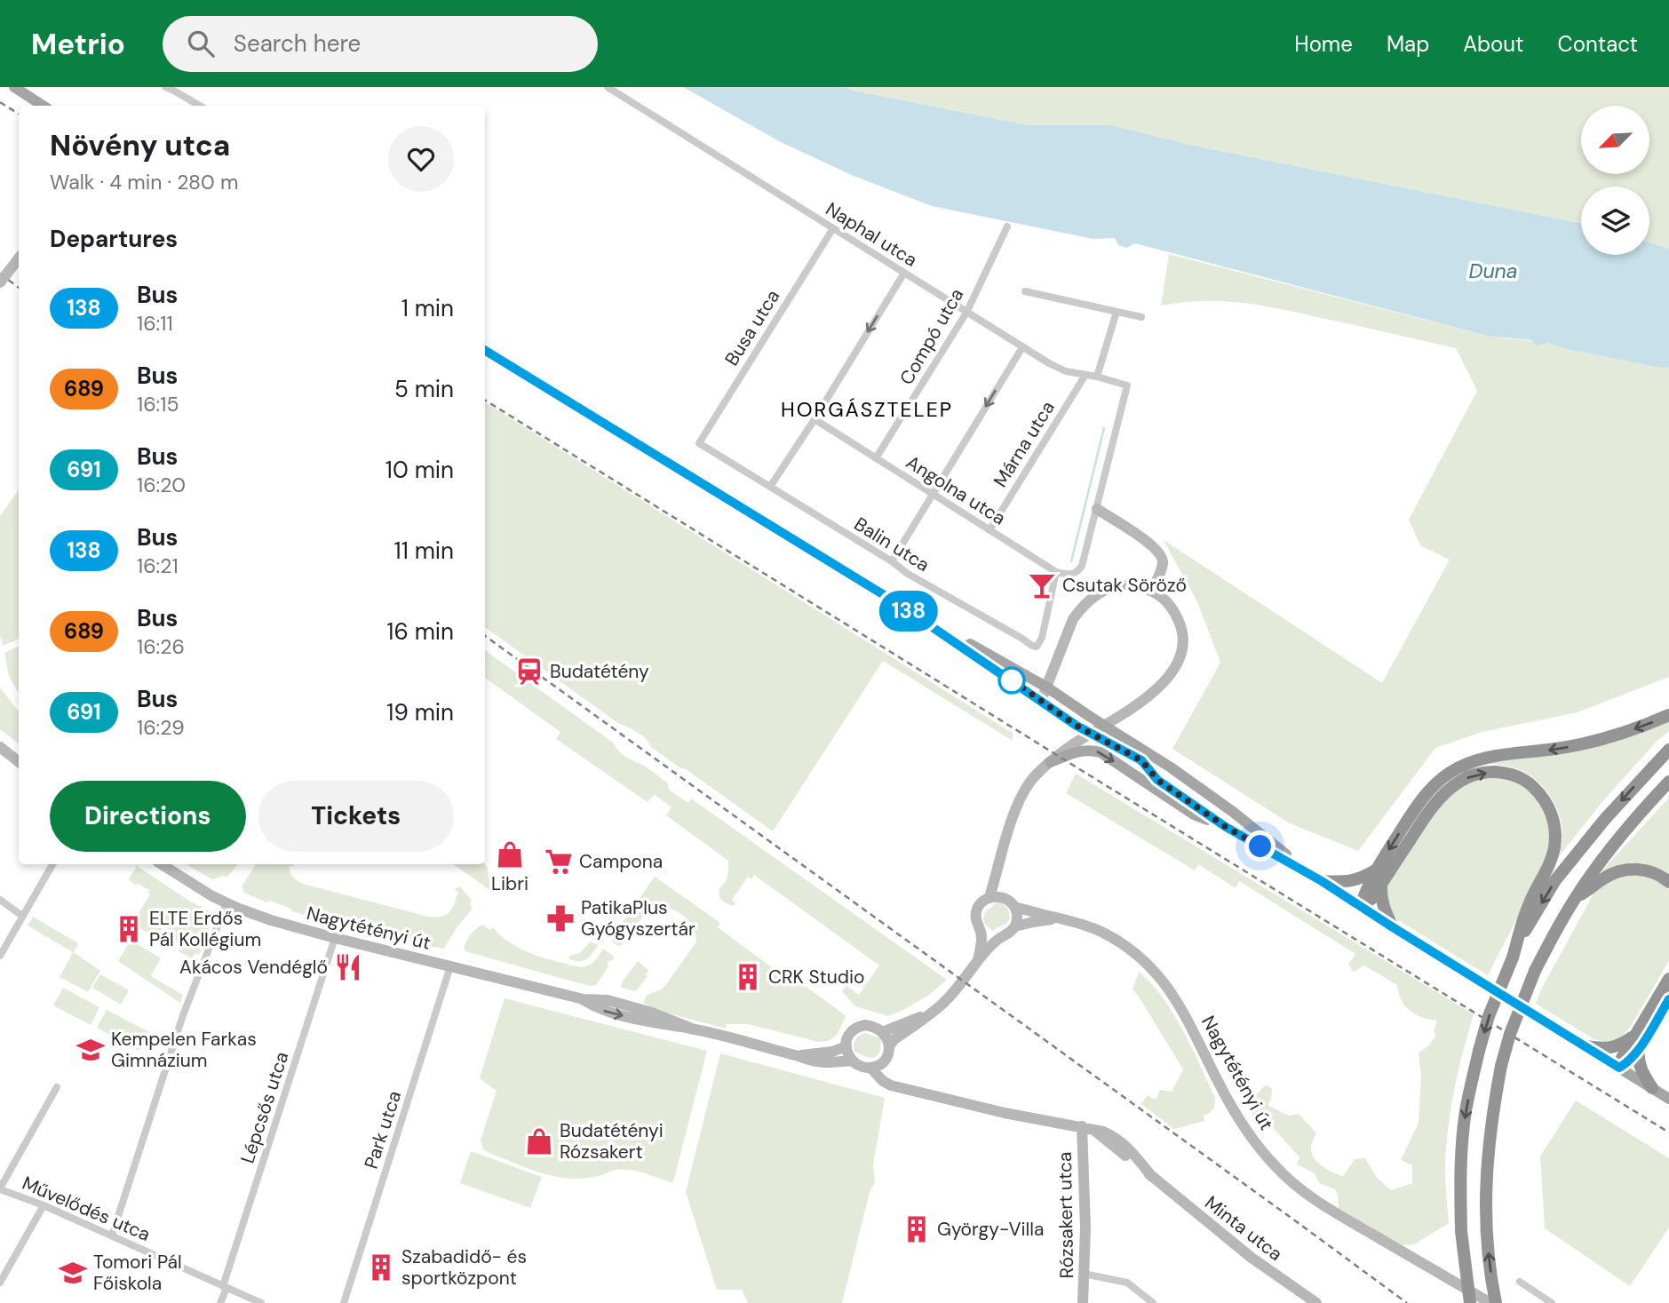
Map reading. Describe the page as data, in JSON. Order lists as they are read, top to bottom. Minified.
{"streets":{"main road":["Nagytétényi út","Rózsakert utca","Minta utca"],"street":["Naphal utca","Busa utca","Compó utca","Márna utca","Angolna utca","Balin utca","Lépcsős utca","Park utca","Művelődés utca"]},"crossings":[["Naphal utca","Busa utca"],["Naphal utca","Compó utca"],["Naphal utca","Márna utca"],["Busa utca","Balin utca"],["Compó utca","Angolna utca"],["Márna utca","Angolna utca"],["Angolna utca","Balin utca"],["Nagytétényi út","Lépcsős utca"],["Nagytétényi út","Park utca"],["Nagytétényi út","Rózsakert utca"],["Nagytétényi út","Minta utca"],["Lépcsős utca","Művelődés utca"],["Rózsakert utca","Minta utca"]],"districts":["HORGÁSZTELEP"],"water":["Duna"],"places":{"bar":["Csutak Söröző"],"station":["Budatétény"],"shop":["Libri","Budatétényi Rózsakert"],"supermarket":["Campona"],"pharmacy":["PatikaPlus Gyógyszertár"],"building":["ELTE Erdős Pál Kollégium","CRK Studio","György-Villa","Szabadidő- és sportközpont"],"restaurant":["Akácos Vendéglő"],"school or university":["Kempelen Farkas Gimnázium","Tomori Pál Főiskola"]},"lines":["bus line 138"],"north":"bottom left","page":{"header":"Metrio","search":"Search here","nav":["Home","Map","About","Contact"],"on_map":"138","heading":[["Növény utca","Walk · 4 min · 280 m"],"Departures"],"list":[{"mark":"138","name":"Bus","note":"16:11","value":"1 min"},{"mark":"689","name":"Bus","note":"16:15","value":"5 min"},{"mark":"691","name":"Bus","note":"16:20","value":"10 min"},{"mark":"138","name":"Bus","note":"16:21","value":"11 min"},{"mark":"689","name":"Bus","note":"16:26","value":"16 min"},{"mark":"691","name":"Bus","note":"16:29","value":"19 min"}],"buttons":["Directions","Tickets"]}}
